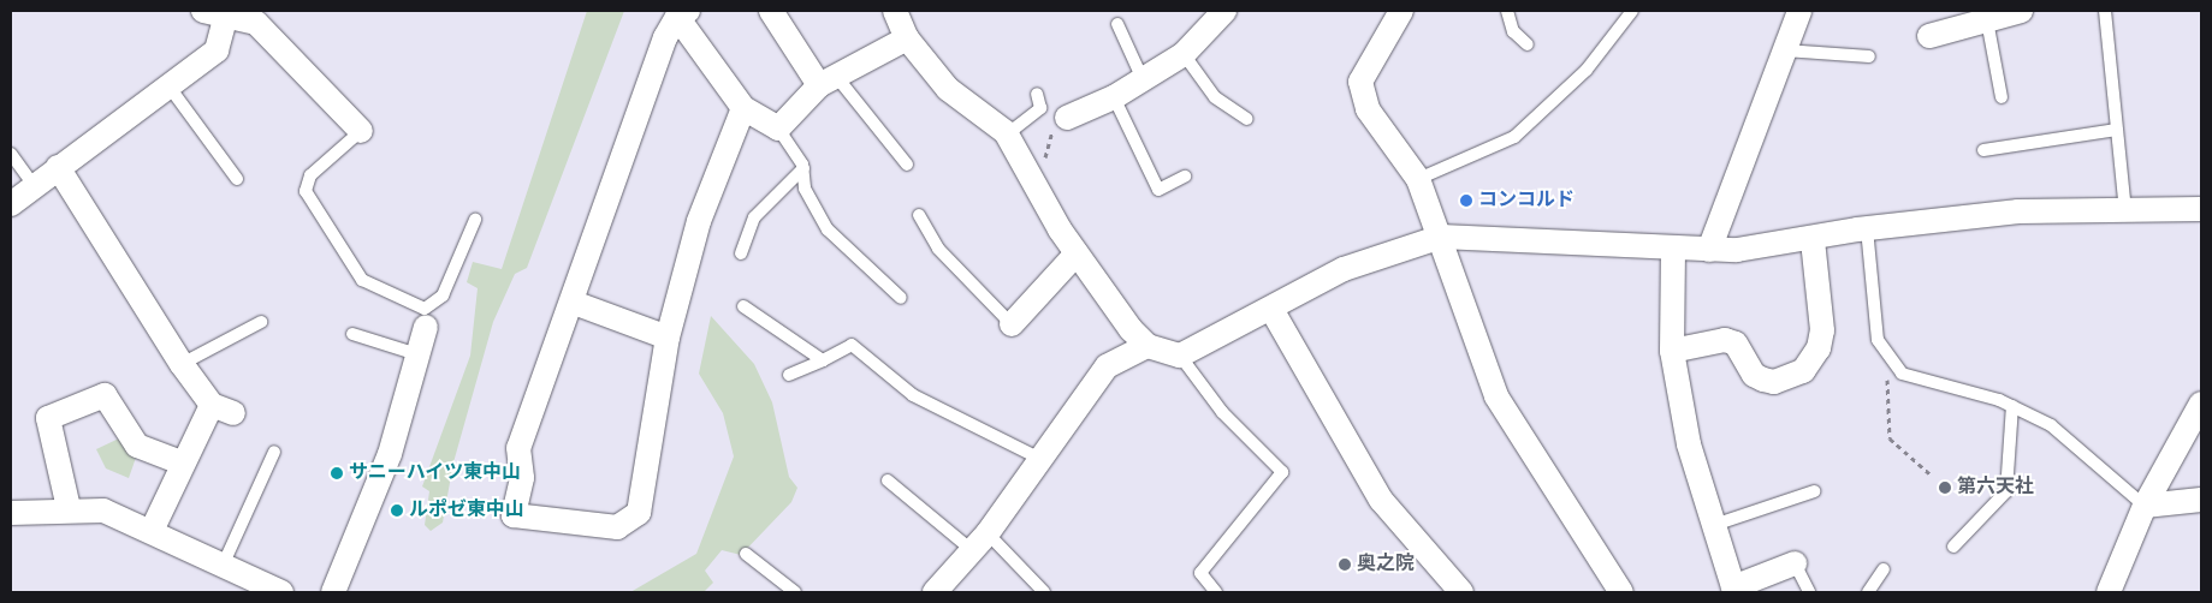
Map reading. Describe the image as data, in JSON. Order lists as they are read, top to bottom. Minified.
{"places":["コンコルド","サニーハイツ東中山","第六天社","ルポゼ東中山","奥之院"]}
